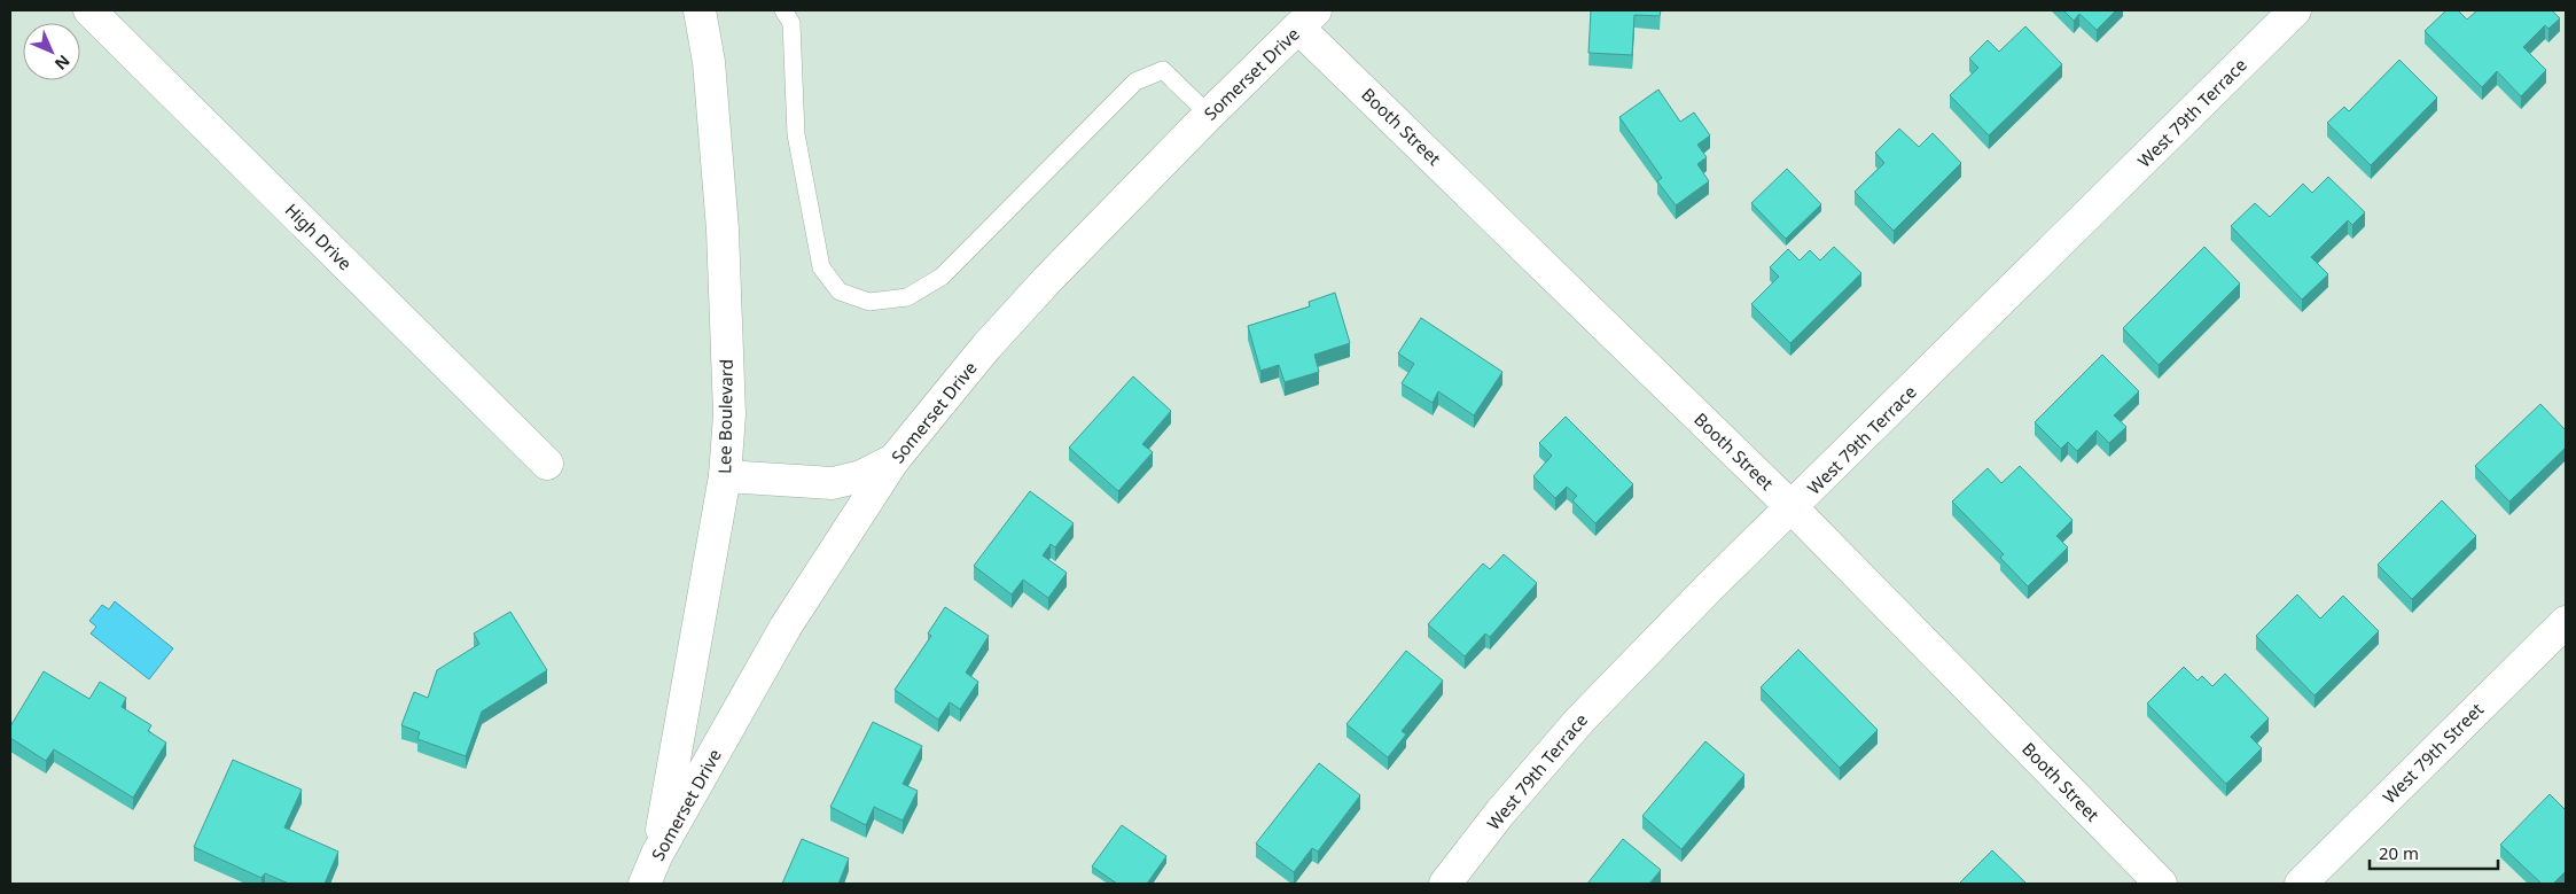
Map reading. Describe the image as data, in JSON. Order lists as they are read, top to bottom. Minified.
{"streets":{"street":["Somerset Drive","West 79th Terrace","Booth Street","High Drive","Lee Boulevard","West 79th Street"]},"crossings":[["Somerset Drive","Booth Street"],["Somerset Drive","Lee Boulevard"],["West 79th Terrace","Booth Street"]],"scale_bar":"20 m","north":"bottom right"}
